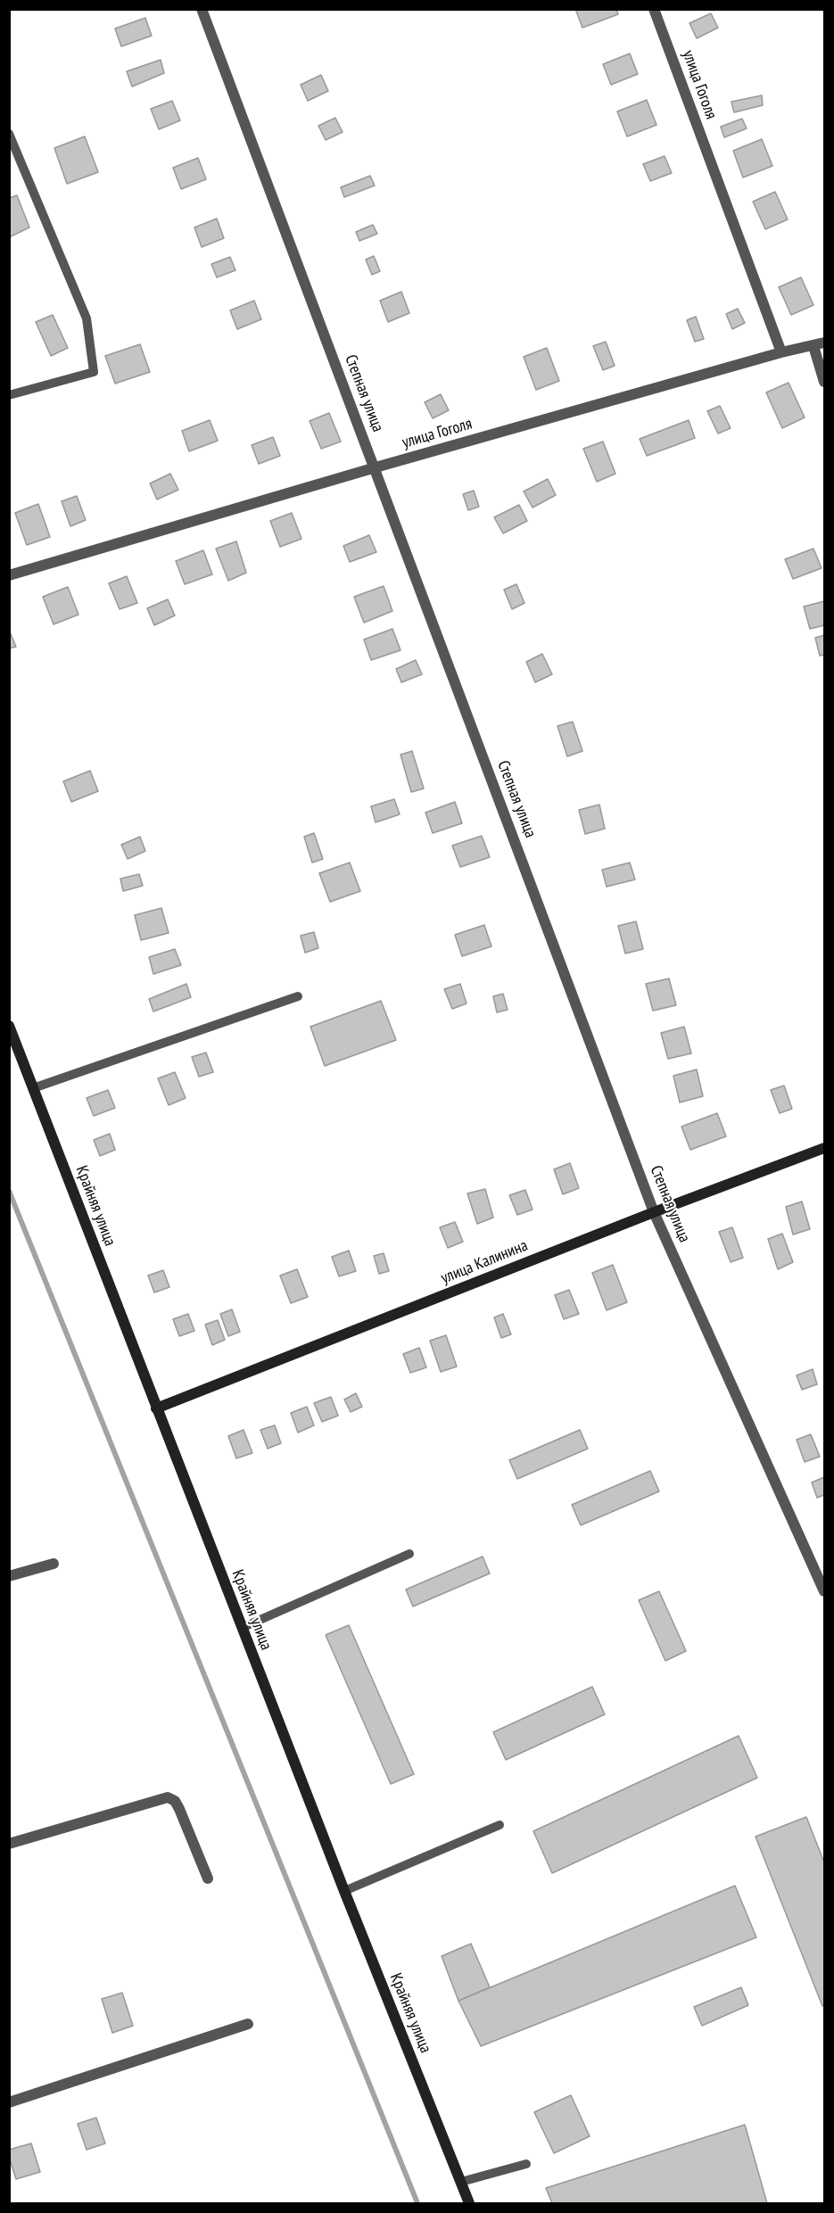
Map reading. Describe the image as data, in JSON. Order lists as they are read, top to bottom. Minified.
{"streets":{"main road":["Крайняя улица","улица Калинина"],"street":["улица Гоголя","Степная улица"]},"crossings":[["улица Гоголя","Степная улица"],["Степная улица","улица Калинина"],["Крайняя улица","улица Калинина"]]}
